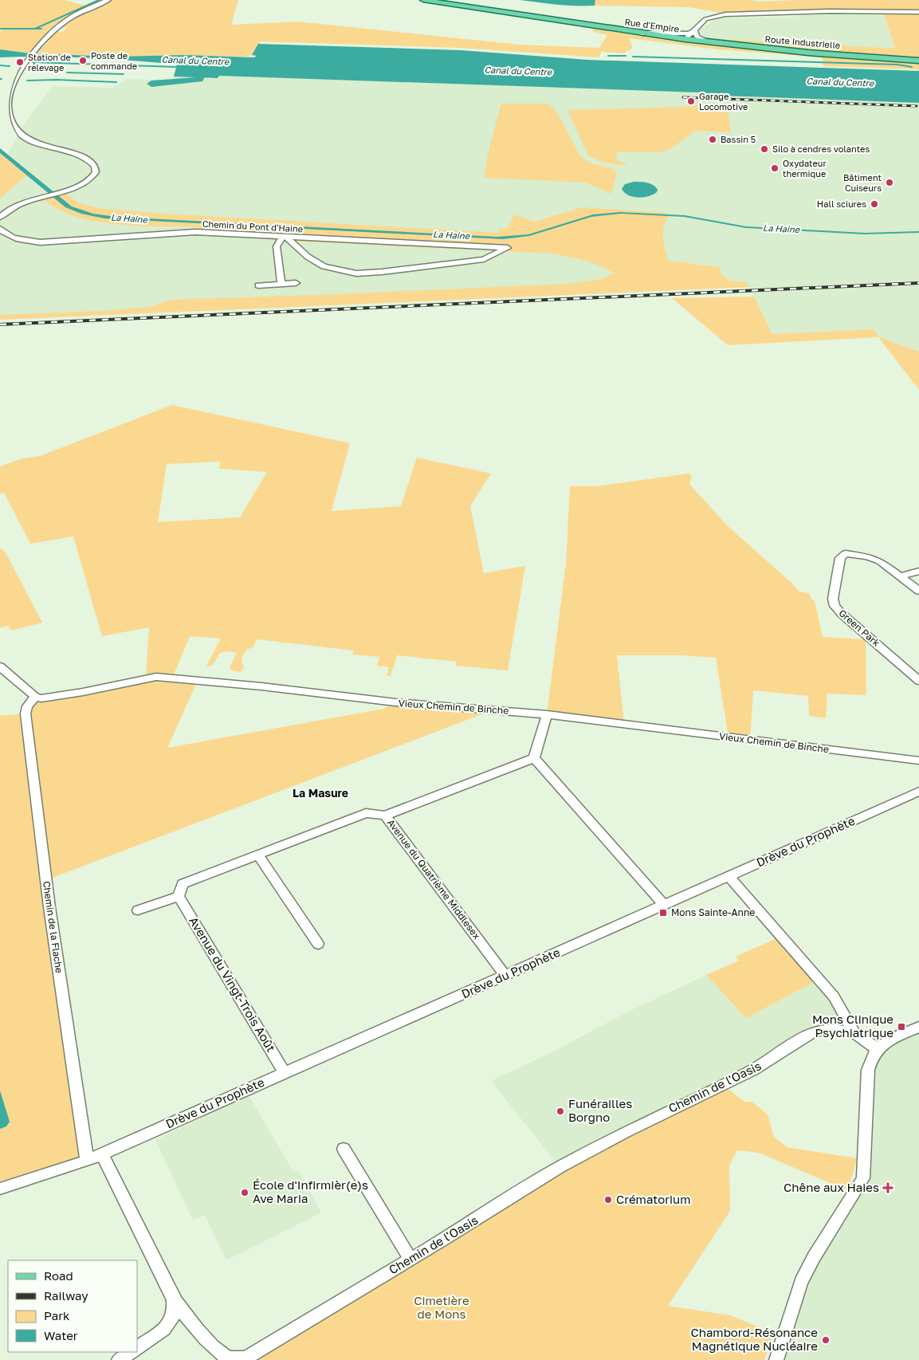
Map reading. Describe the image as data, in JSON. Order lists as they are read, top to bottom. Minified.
{"streets":{"main road":["Rue d'Empire","Route Industrielle"],"street":["Chemin du Pont d'Haine","Green Park","Vieux Chemin de Binche","Drève du Prophète","Avenue du Quatrième Middlesex","Chemin de la Flache","Avenue du Vingt-Trois Août","Chemin de l'Oasis"]},"crossings":[["Rue d'Empire","Route Industrielle"],["Vieux Chemin de Binche","Chemin de la Flache"],["Drève du Prophète","Avenue du Quatrième Middlesex"],["Drève du Prophète","Chemin de la Flache"],["Drève du Prophète","Avenue du Vingt-Trois Août"],["Drève du Prophète","Chemin de l'Oasis"]],"districts":["La Masure"],"water":["Canal du Centre","La Haine"],"parks":["Cimetière de Mons"],"places":{"other":["Poste de commande","Station de relevage","Garage Locomotive","Bassin 5","Silo à cendres volantes","Oxydateur thermique","Bâtiment Cuiseurs","Hall sciures","Funérailles Borgno","École d'Infirmièr(e)s Ave Maria","Crématorium","Chambord-Résonance Magnétique Nucléaire"],"transit":["Mons Sainte-Anne","Mons Clinique Psychiatrique"],"health":["Chêne aux Haies"]},"legend":["Road","Railway","Park","Water"]}
